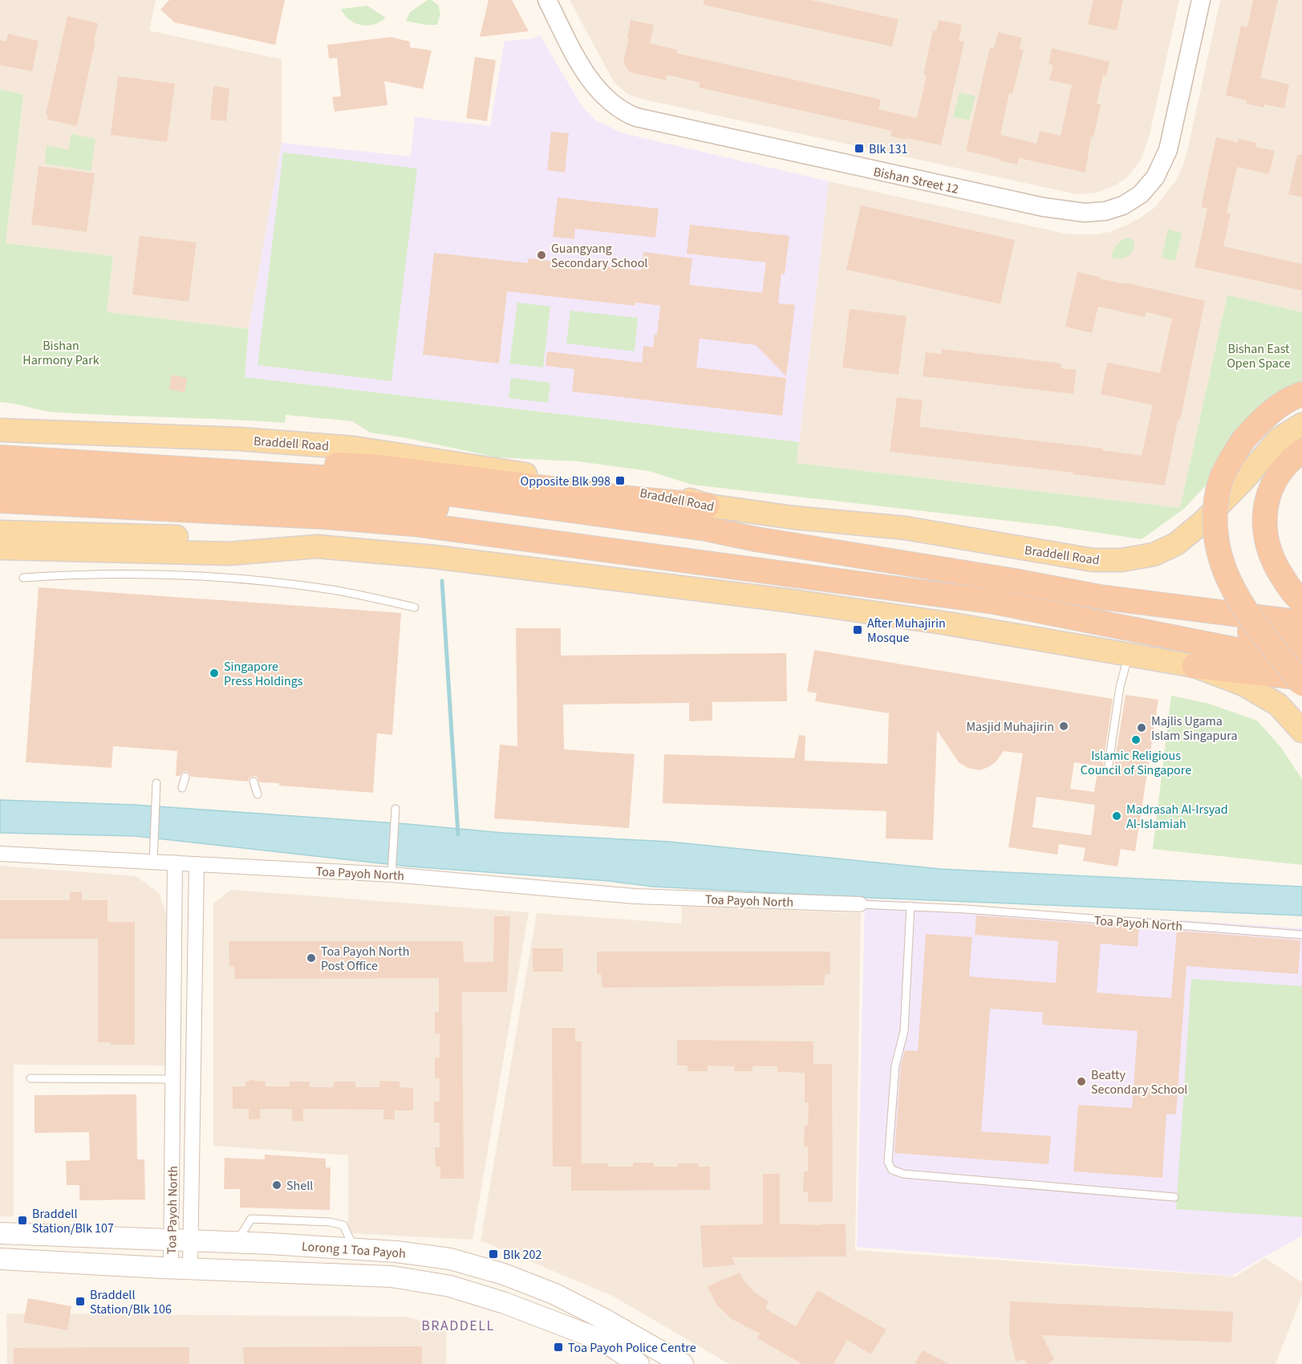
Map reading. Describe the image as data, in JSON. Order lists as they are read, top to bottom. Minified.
{"streets":{"highway":["Braddell Road"],"main road":["Lorong 1 Toa Payoh"],"street":["Bishan Street 12","Toa Payoh North"]},"crossings":[["Toa Payoh North","Lorong 1 Toa Payoh"]],"districts":["BRADDELL"],"parks":["Bishan Harmony Park","Bishan East Open Space"],"places":{"transit":["Blk 131","Opposite Blk 998","After Muhajirin Mosque","Braddell Station/Blk 107","Blk 202","Braddell Station/Blk 106","Toa Payoh Police Centre"],"other":["Guangyang Secondary School","Singapore Press Holdings","Masjid Muhajirin","Majlis Ugama Islam Singapura","Islamic Religious Council of Singapore","Madrasah Al-Irsyad Al-Islamiah","Toa Payoh North Post Office","Beatty Secondary School","Shell"]}}
